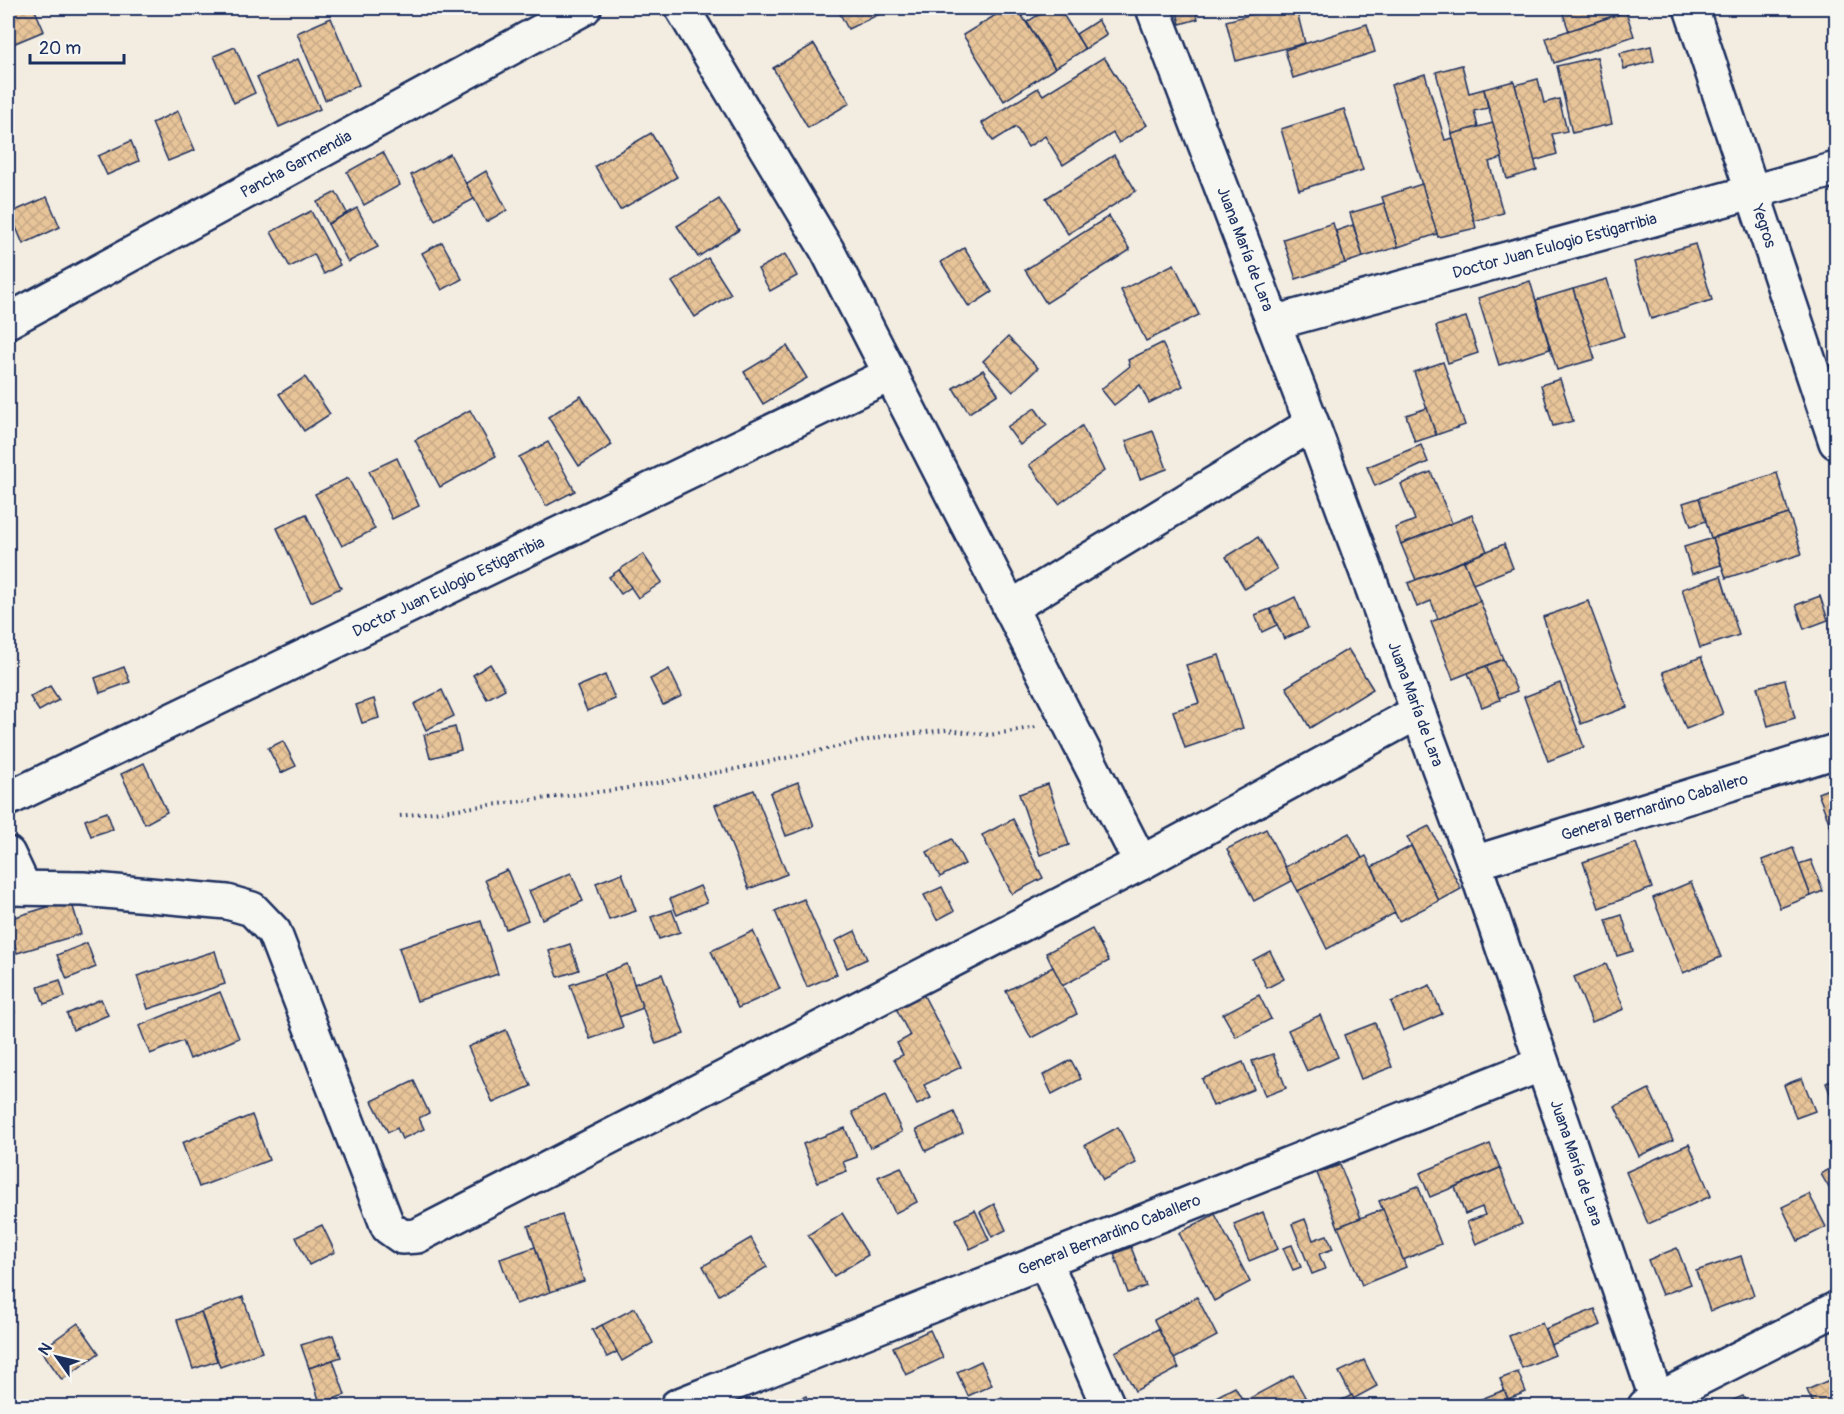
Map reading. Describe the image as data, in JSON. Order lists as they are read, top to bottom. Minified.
{"streets":{"street":["Pancha Garmendia","Yegros","Doctor Juan Eulogio Estigarribia","Juana María de Lara","General Bernardino Caballero"]},"crossings":[["Yegros","Doctor Juan Eulogio Estigarribia"],["Doctor Juan Eulogio Estigarribia","Juana María de Lara"],["Juana María de Lara","General Bernardino Caballero"]],"scale_bar":"20 m","north":"top left"}
